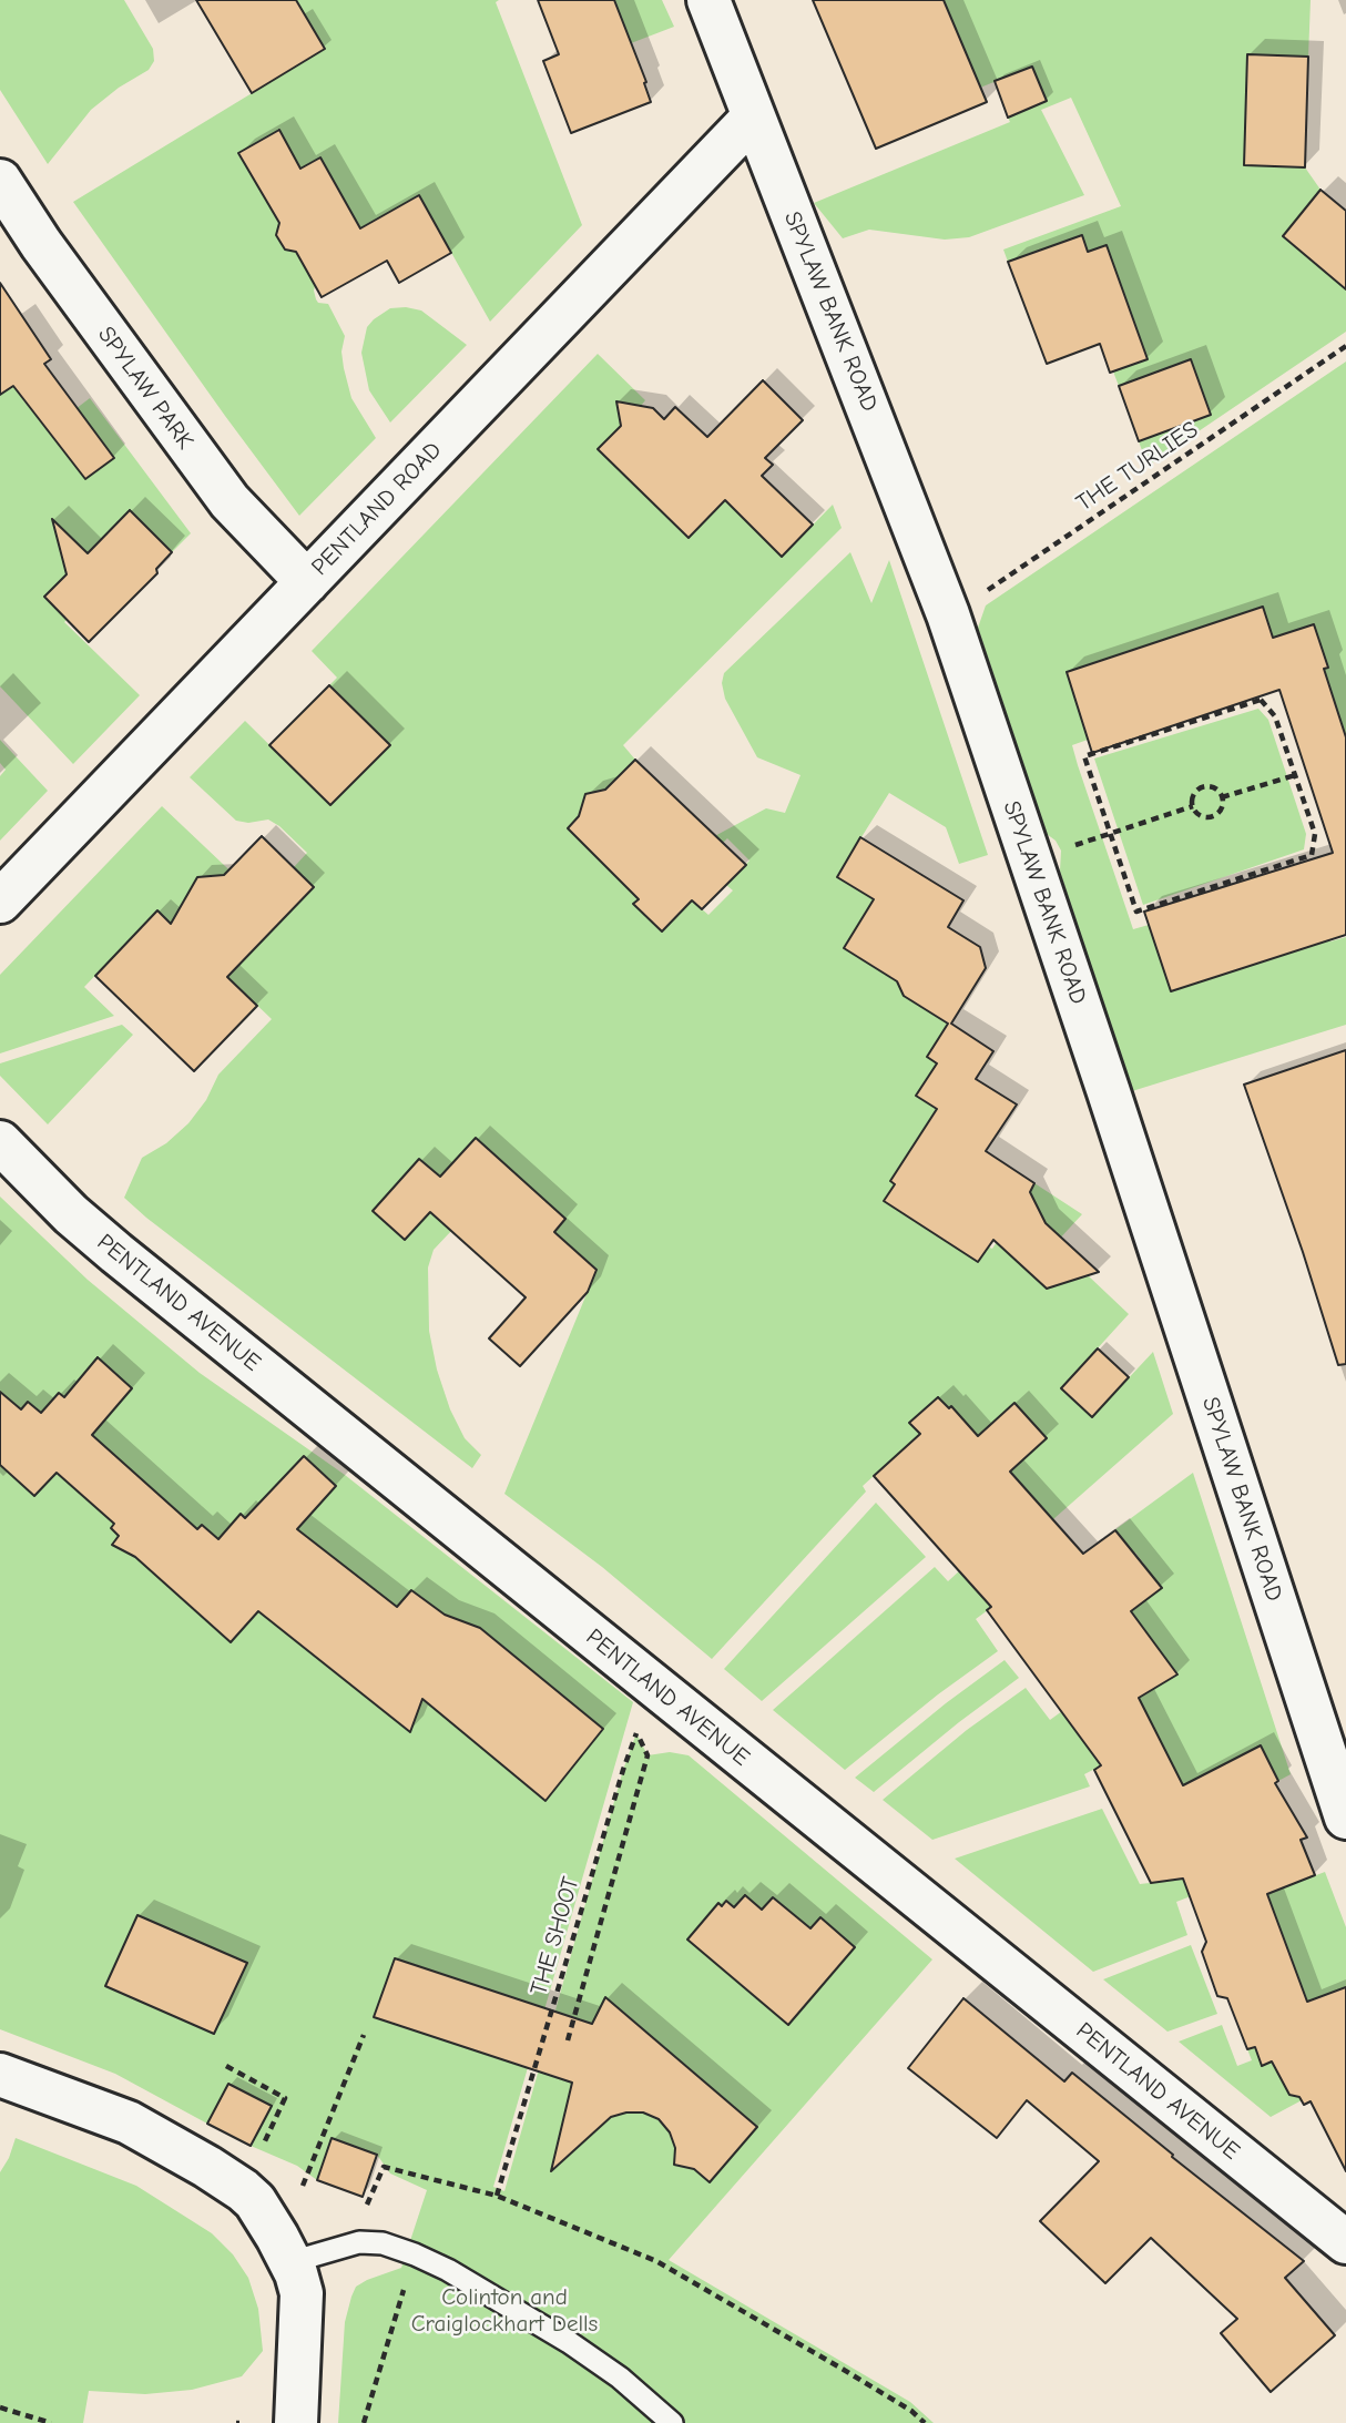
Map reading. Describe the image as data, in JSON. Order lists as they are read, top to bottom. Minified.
{"streets":{"street":["SPYLAW BANK ROAD","SPYLAW PARK","PENTLAND ROAD","PENTLAND AVENUE"],"path":["THE TURLIES","THE SHOOT"]},"crossings":[["SPYLAW BANK ROAD","THE TURLIES"],["SPYLAW BANK ROAD","PENTLAND ROAD"],["SPYLAW PARK","PENTLAND ROAD"],["PENTLAND AVENUE","THE SHOOT"]],"parks":["Colinton and Craiglockhart Dells"]}
